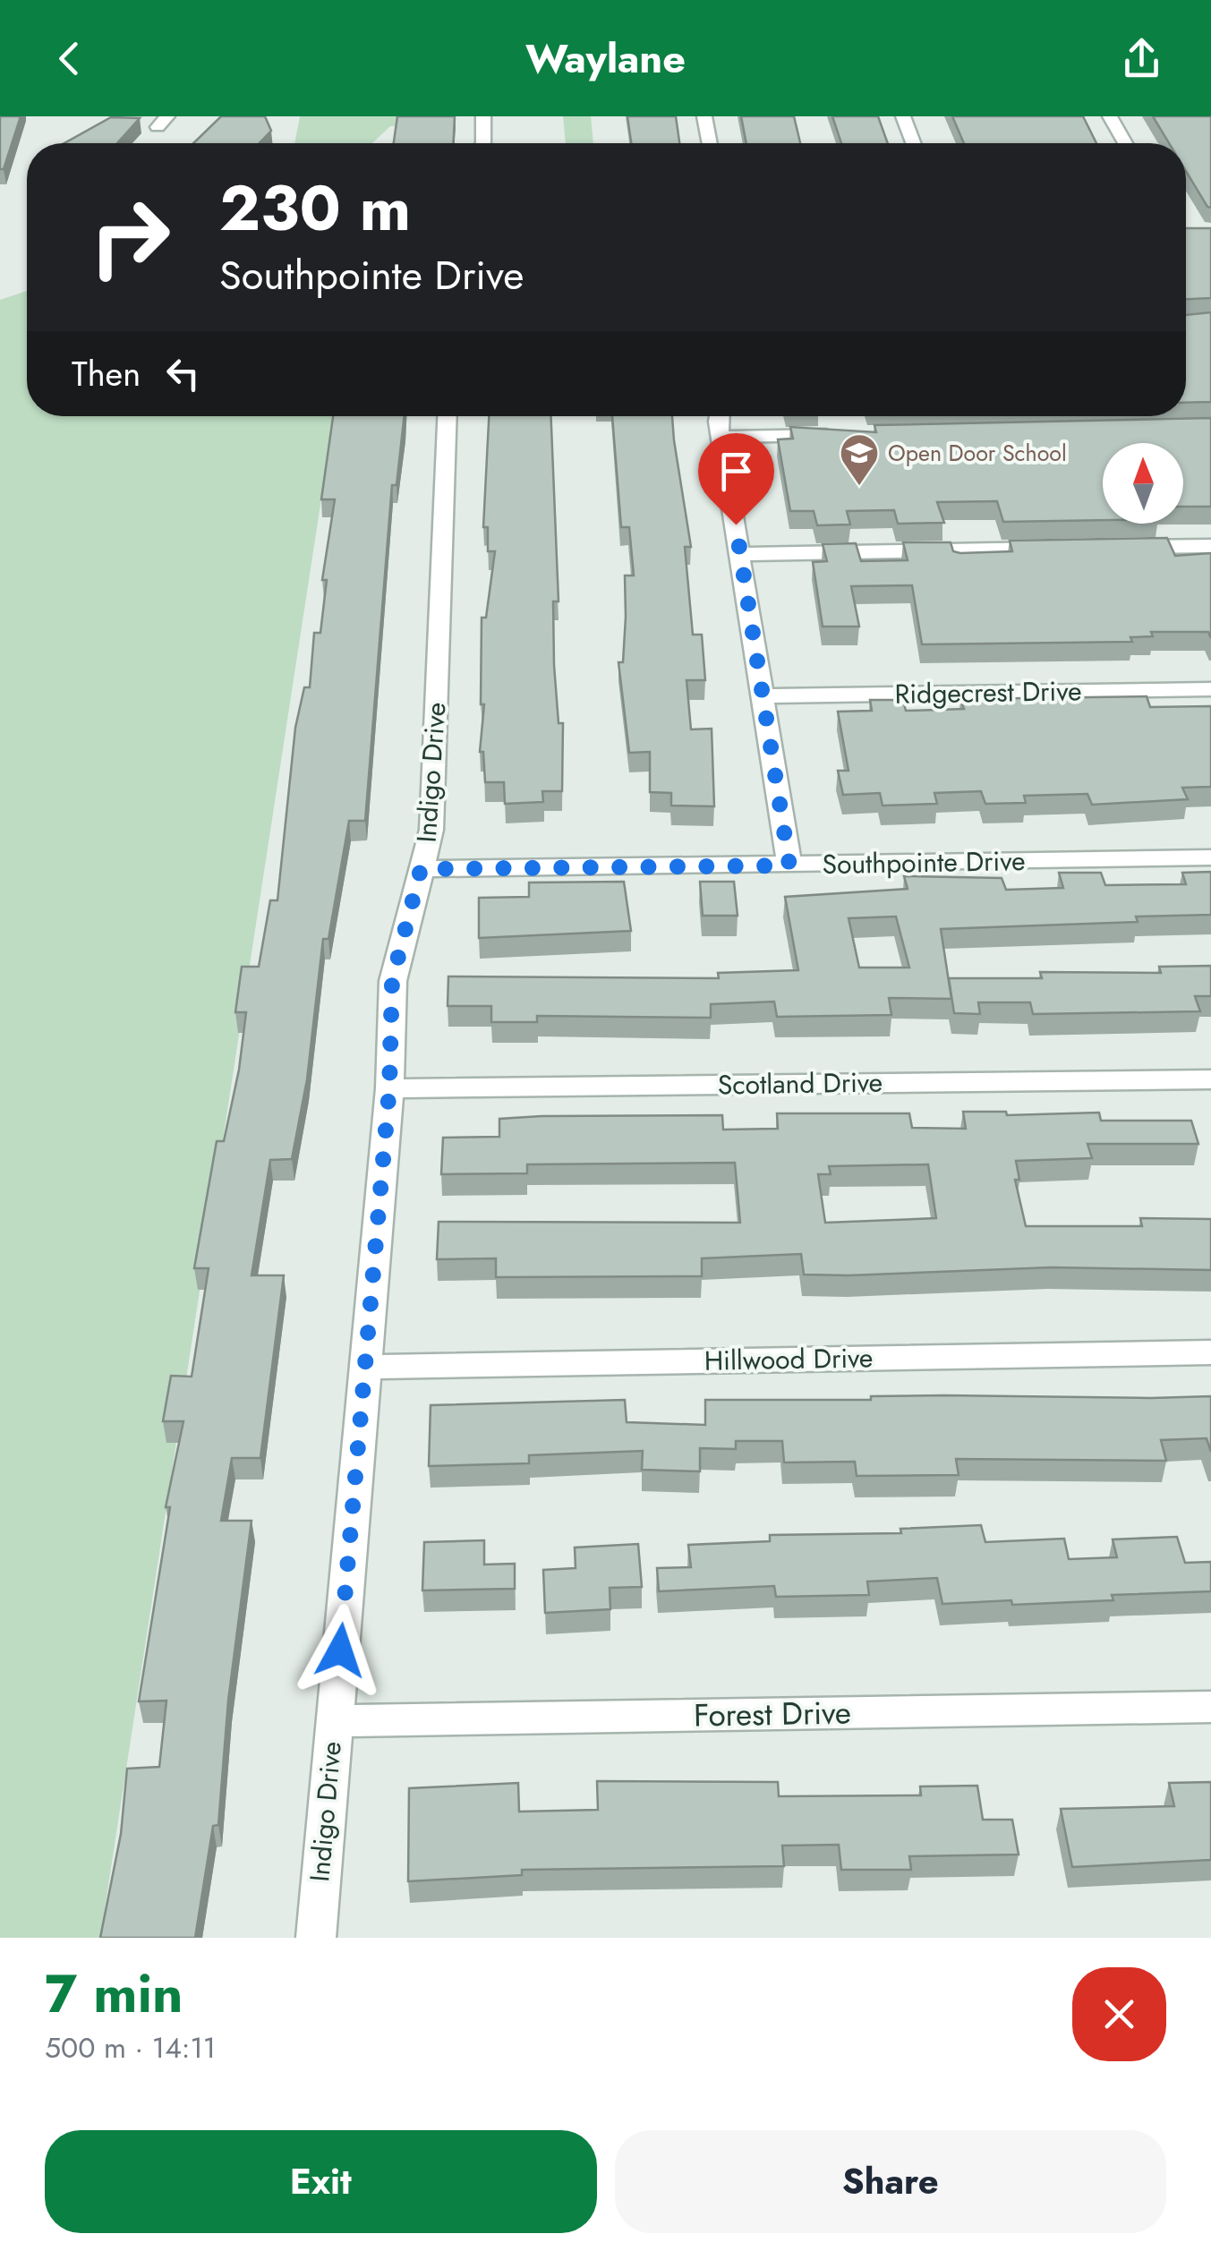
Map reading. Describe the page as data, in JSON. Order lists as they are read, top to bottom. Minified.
{"streets":{"street":["Ridgecrest Drive","Indigo Drive","Southpointe Drive","Scotland Drive","Hillwood Drive","Forest Drive"]},"crossings":[["Indigo Drive","Southpointe Drive"],["Indigo Drive","Scotland Drive"],["Indigo Drive","Hillwood Drive"],["Indigo Drive","Forest Drive"]],"places":{"school or university":["Open Door School"]},"north":"top","page":{"header":"Waylane","turn":["230 m","Southpointe Drive"],"then":"Then","heading":["7 min","500 m · 14:11"],"buttons":["Exit","Share"]}}
